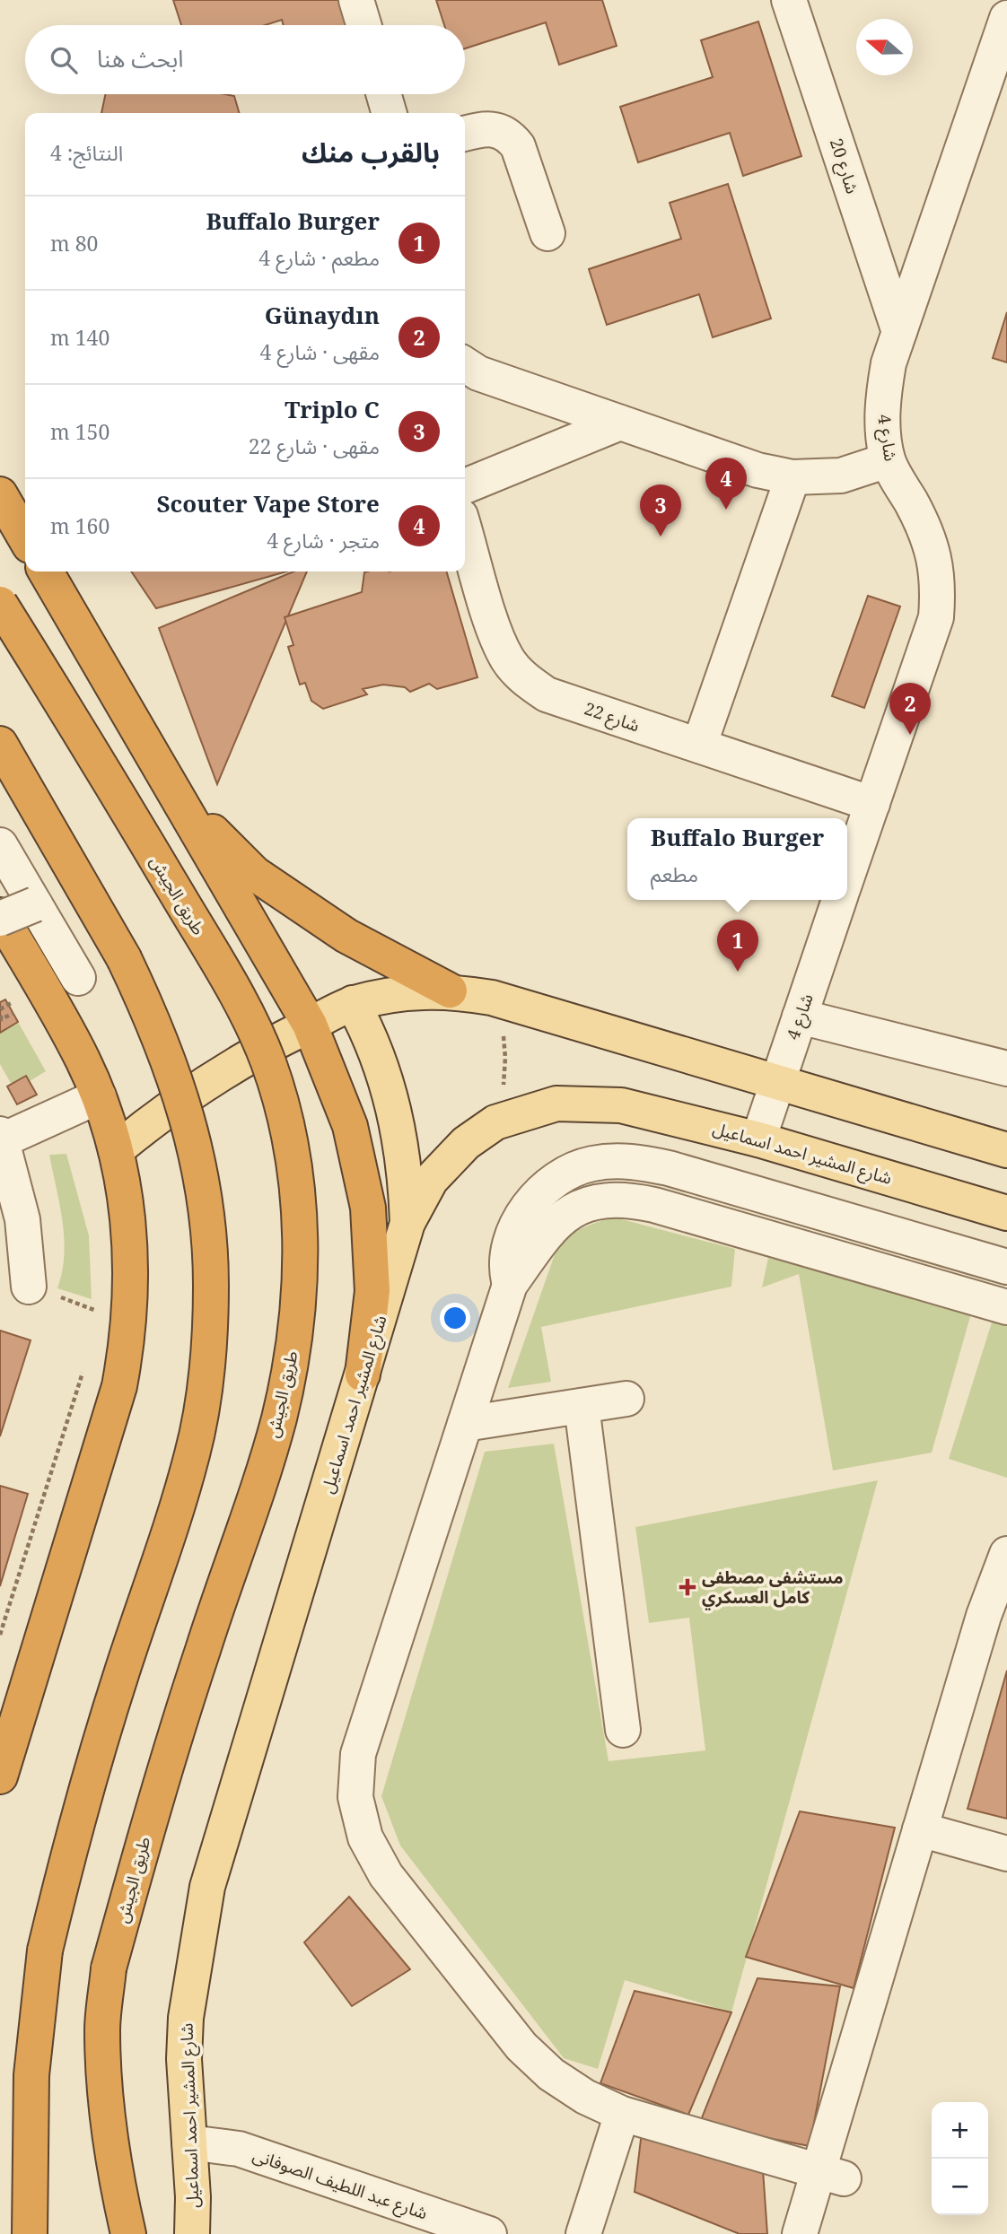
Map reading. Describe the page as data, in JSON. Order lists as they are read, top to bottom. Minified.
{"streets":{"highway":["طريق الجيش"],"main road":["شارع المشير احمد اسماعيل"],"street":["شارع 20","شارع 4","شارع 22","شارع عبد اللطيف الصوفانى"]},"crossings":[["شارع 20","شارع 4"],["شارع 4","شارع 22"],["شارع 4","شارع المشير احمد اسماعيل"],["شارع المشير احمد اسماعيل","شارع عبد اللطيف الصوفانى"]],"places":{"health":["مستشفى مصطفى كامل العسكري"]},"north":"left","page":{"search":"ابحث هنا","heading":["بالقرب منك","النتائج: 4"],"list":[{"mark":"1","name":"Buffalo Burger","note":"مطعم · شارع 4","value":"80 m"},{"mark":"2","name":"Günaydın","note":"مقهى · شارع 4","value":"140 m"},{"mark":"3","name":"Triplo C","note":"مقهى · شارع 22","value":"150 m"},{"mark":"4","name":"Scouter Vape Store","note":"متجر · شارع 4","value":"160 m"}],"pins":["4","3","2","1"],"popup":["Buffalo Burger","مطعم"],"map_buttons":["+","−"]}}
